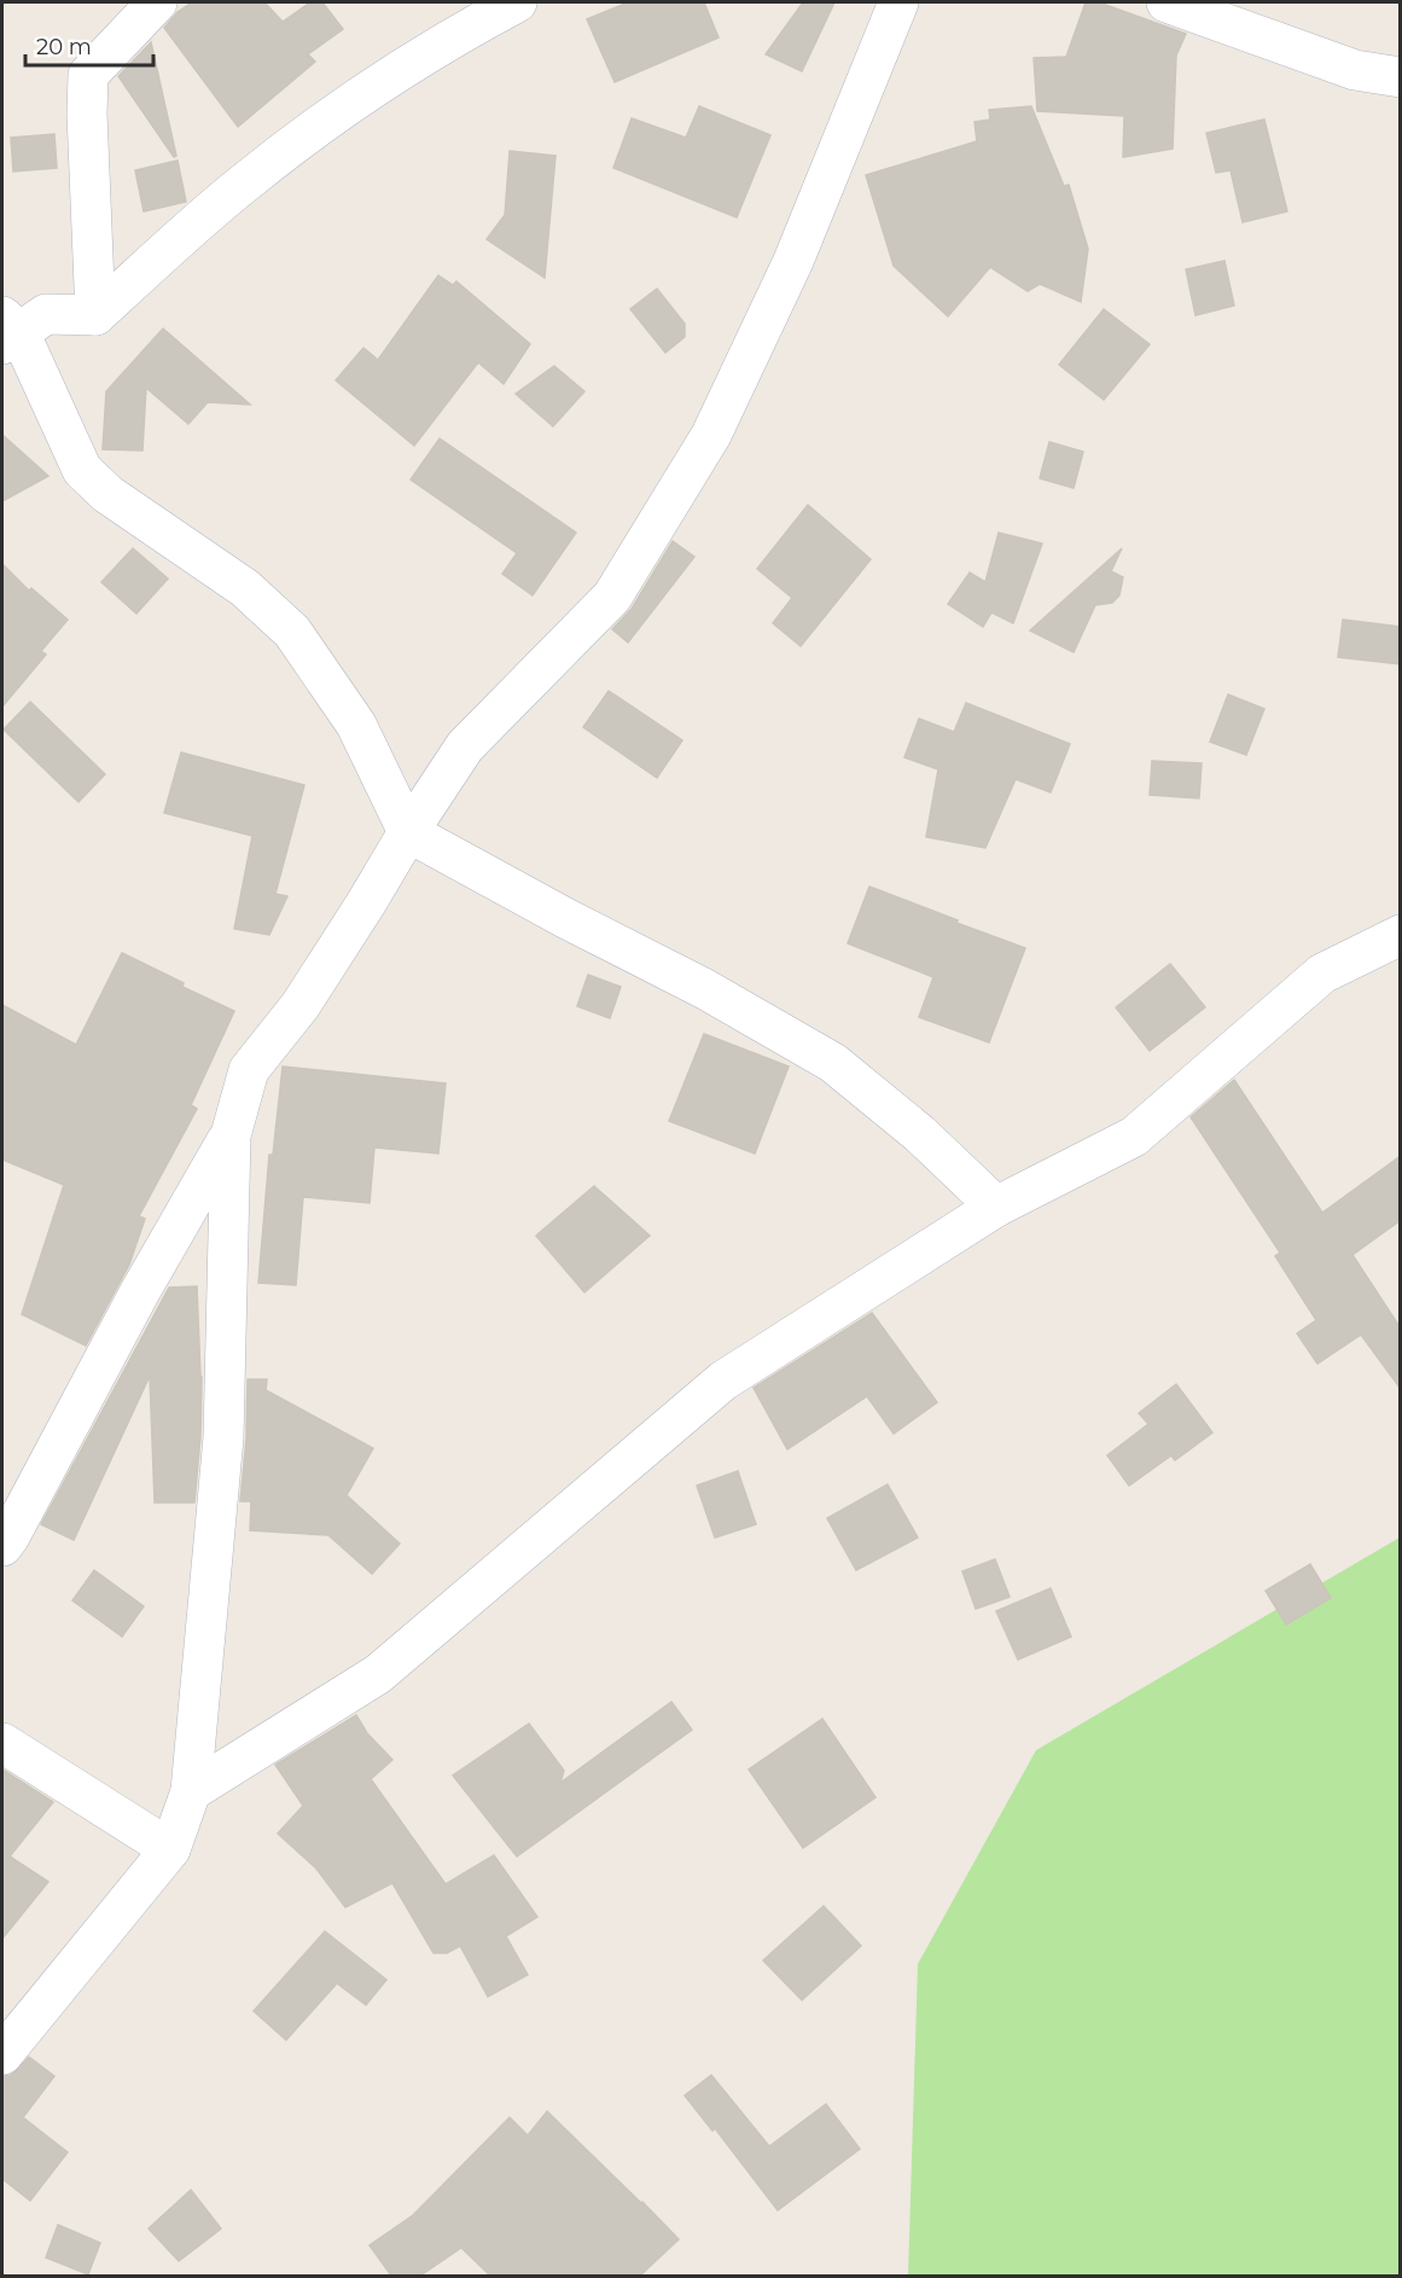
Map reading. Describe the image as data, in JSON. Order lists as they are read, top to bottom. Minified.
{"scale_bar":"20 m"}
